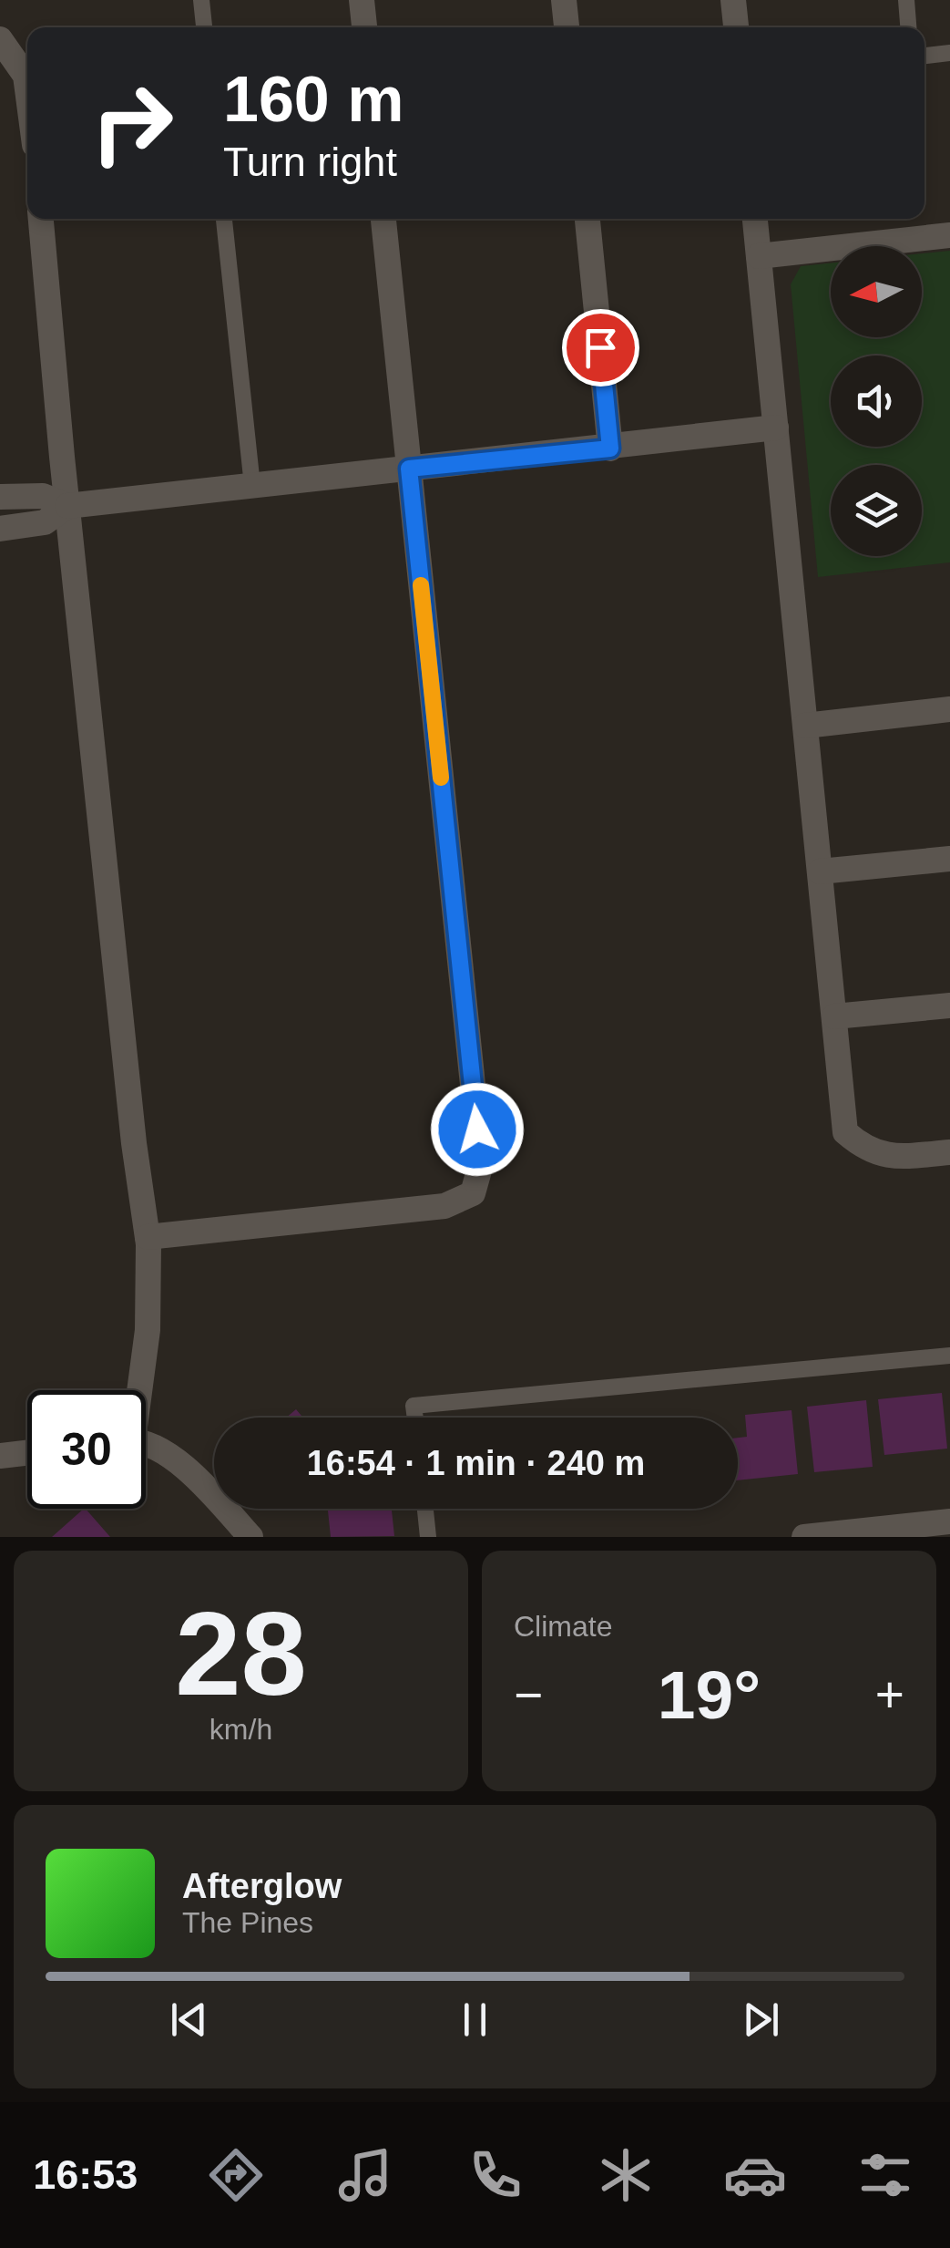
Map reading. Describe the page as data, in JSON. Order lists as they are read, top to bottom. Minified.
{"north":"left","page":{"turn":["160 m","Turn right"],"limit":"30","trip":"16:54 · 1 min · 240 m","tile":[["28","km/h"],"Climate"],"heat":["−","19°","+"],"song":["Afterglow","The Pines"],"tabs":"16:53"}}
